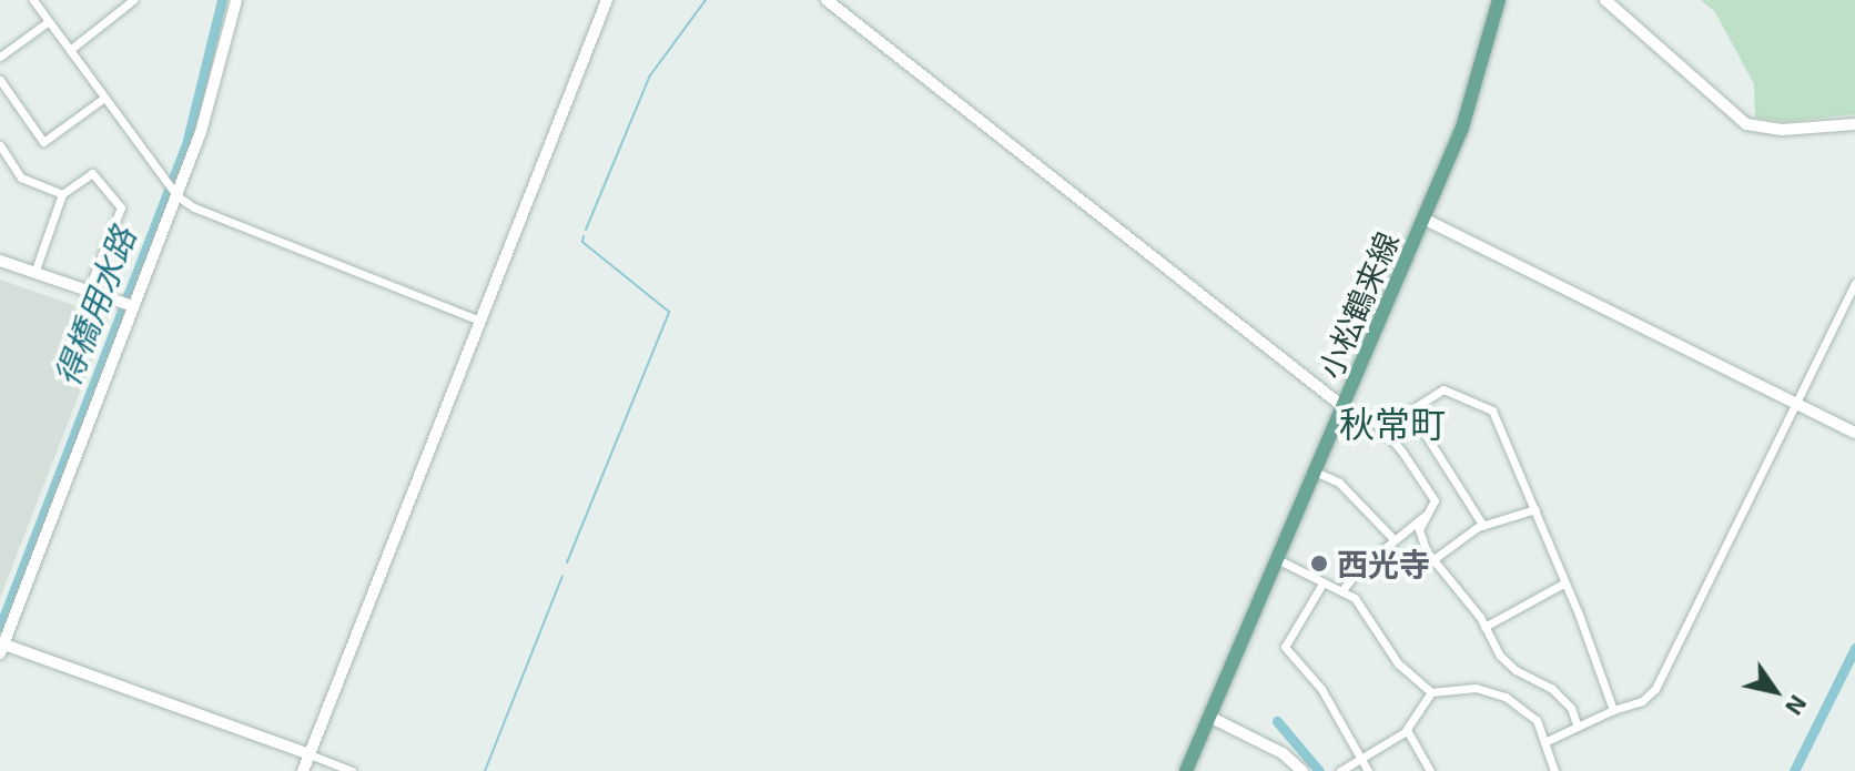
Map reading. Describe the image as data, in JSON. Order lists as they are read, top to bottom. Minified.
{"streets":{"main road":["小松鶴来線"]},"districts":["秋常町"],"water":["得橋用水路"],"places":["西光寺"],"north":"bottom right"}
